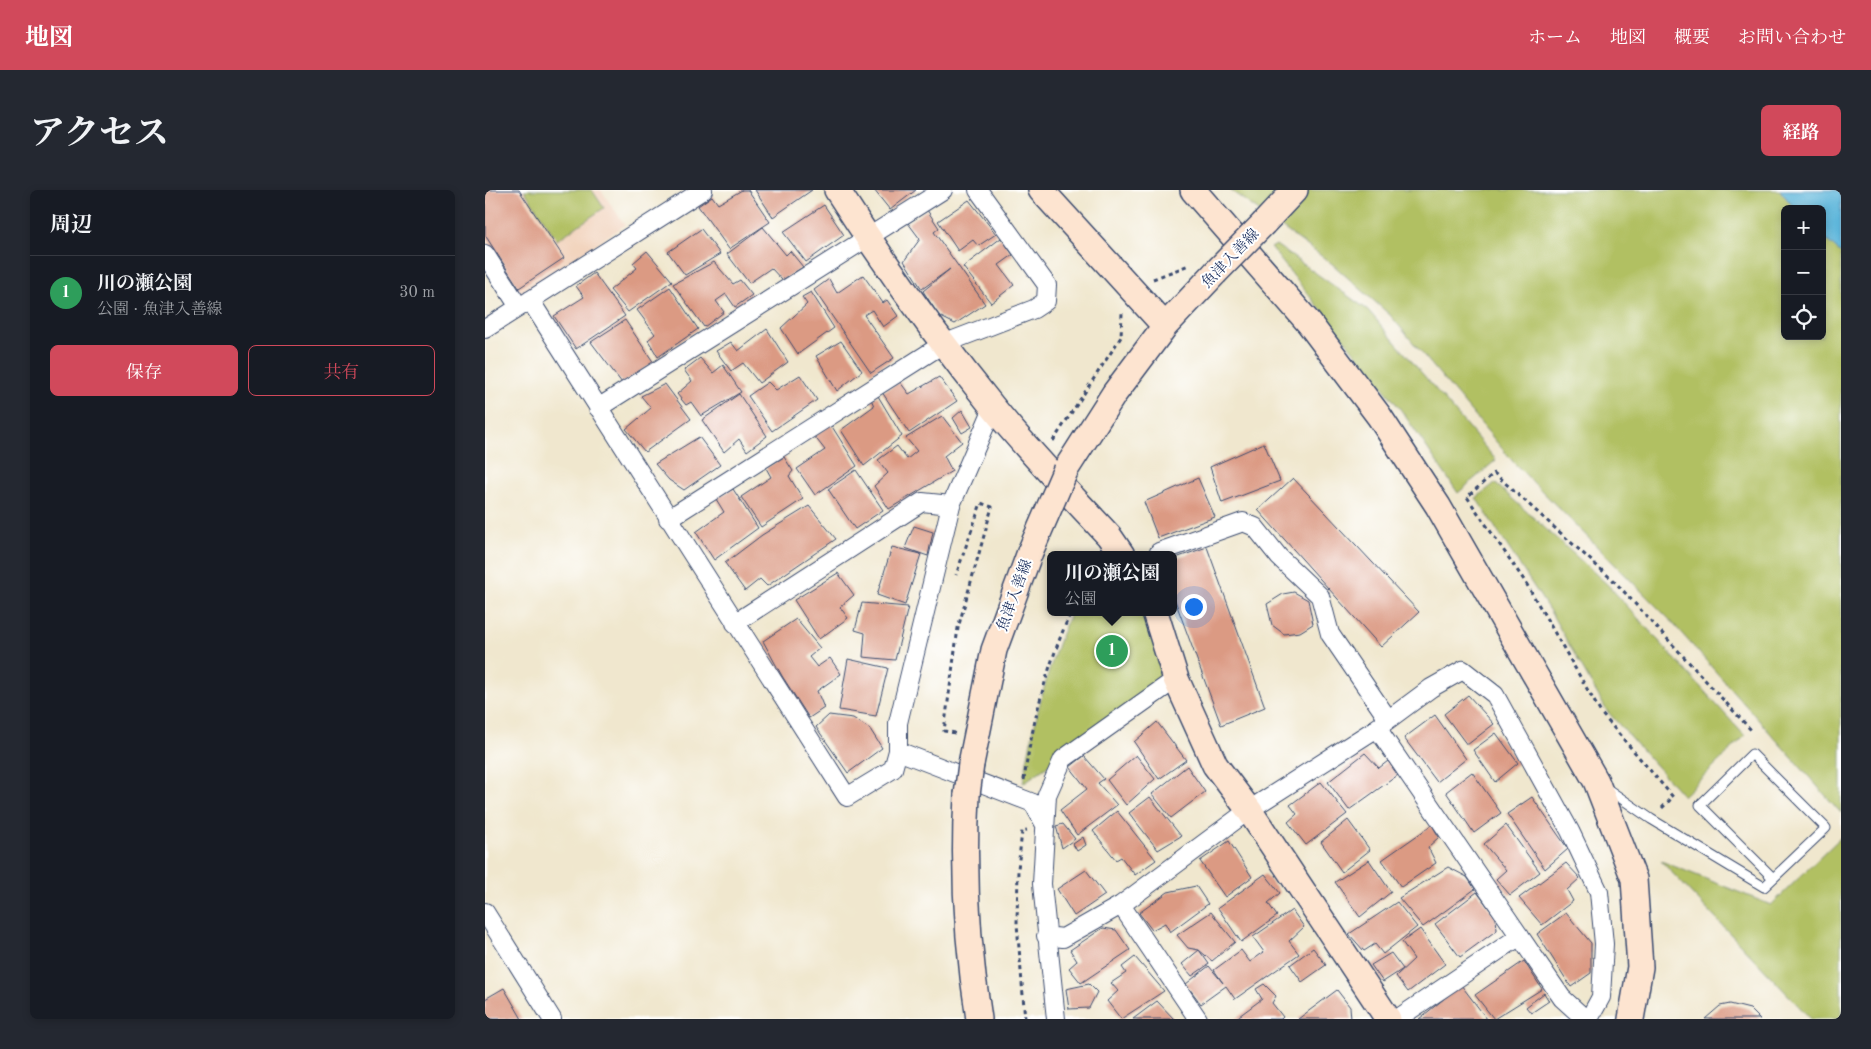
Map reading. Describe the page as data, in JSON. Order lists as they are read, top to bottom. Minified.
{"streets":{"street":["魚津入善線"]},"page":{"header":"地図","nav":["ホーム","地図","概要","お問い合わせ"],"title":"アクセス","buttons":["経路",["保存","共有"]],"heading":"周辺","map_buttons":["+","−"],"list":[{"mark":"1","name":"川の瀬公園","note":"公園 · 魚津入善線","value":"30 m"}],"popup":["川の瀬公園","公園"],"pins":"1"}}
